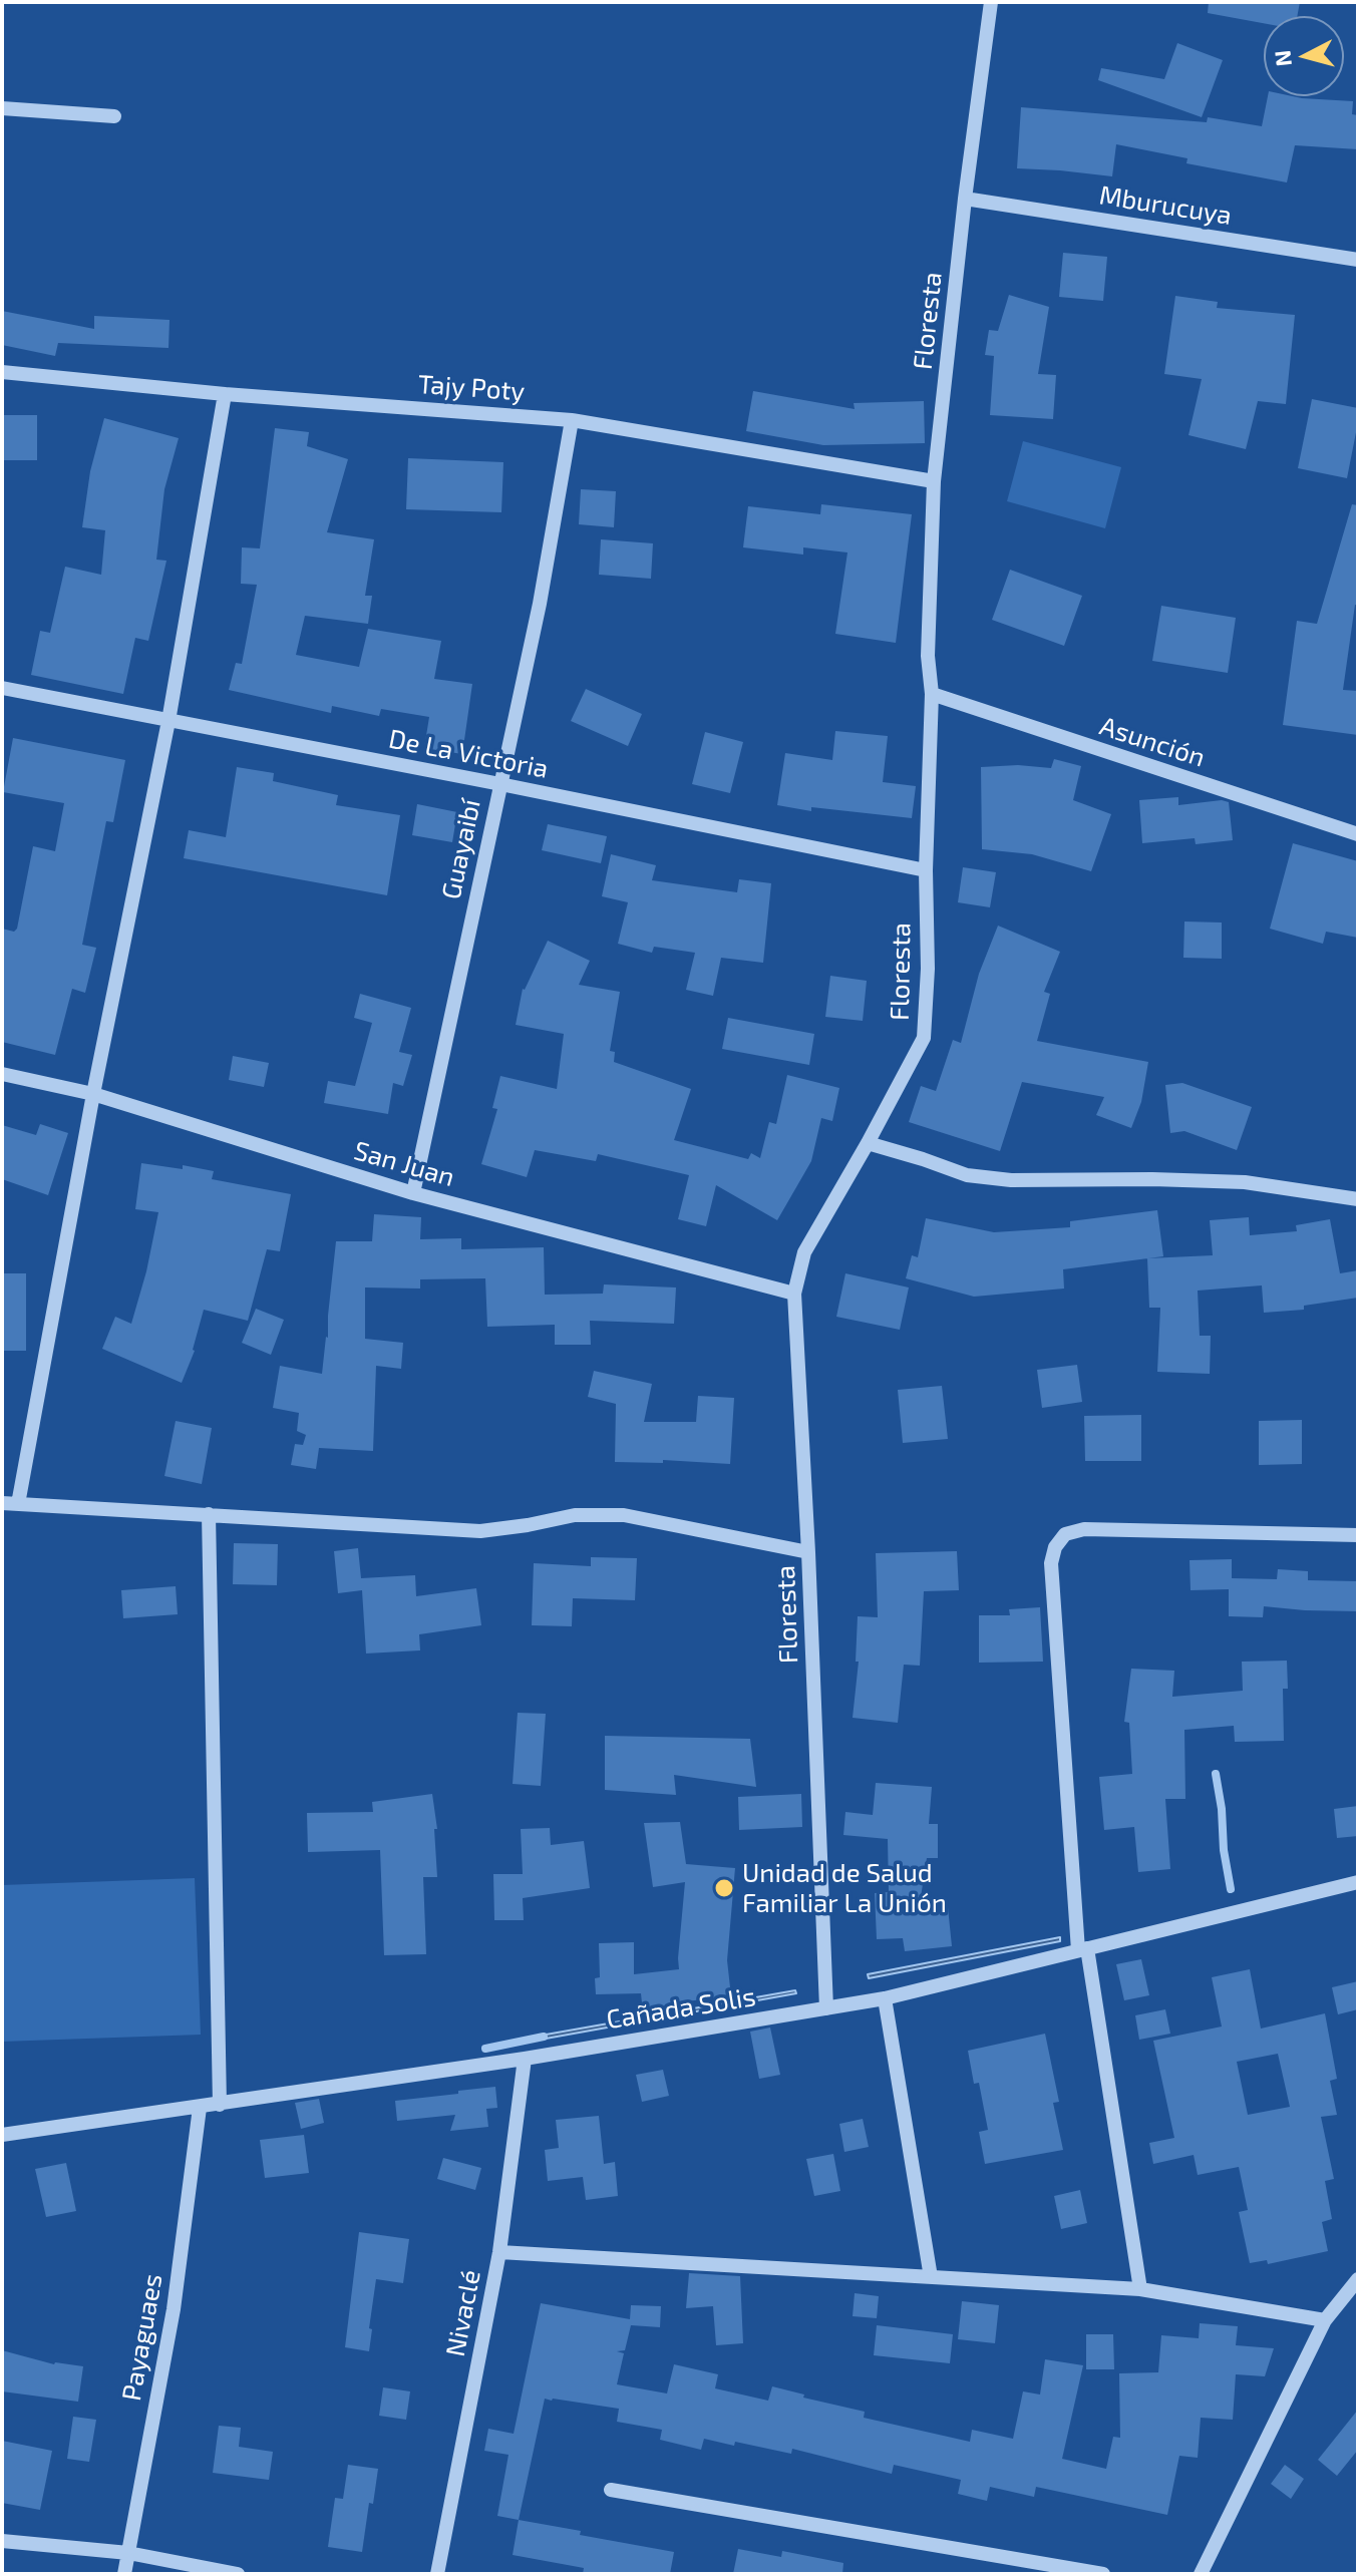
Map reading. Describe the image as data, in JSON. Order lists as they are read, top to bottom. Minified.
{"streets":{"street":["Mburucuya","Floresta","Tajy Poty","Asunción","De La Victoria","Guayaibí","San Juan","Cañada Solis","Nivaclé","Payaguaes"]},"crossings":[["Mburucuya","Floresta"],["Floresta","Tajy Poty"],["Floresta","Asunción"],["Floresta","De La Victoria"],["Floresta","San Juan"],["Floresta","Cañada Solis"],["Tajy Poty","Guayaibí"],["De La Victoria","Guayaibí"],["Guayaibí","San Juan"],["Cañada Solis","Nivaclé"],["Cañada Solis","Payaguaes"]],"places":["Unidad de Salud Familiar La Unión"],"north":"left"}
